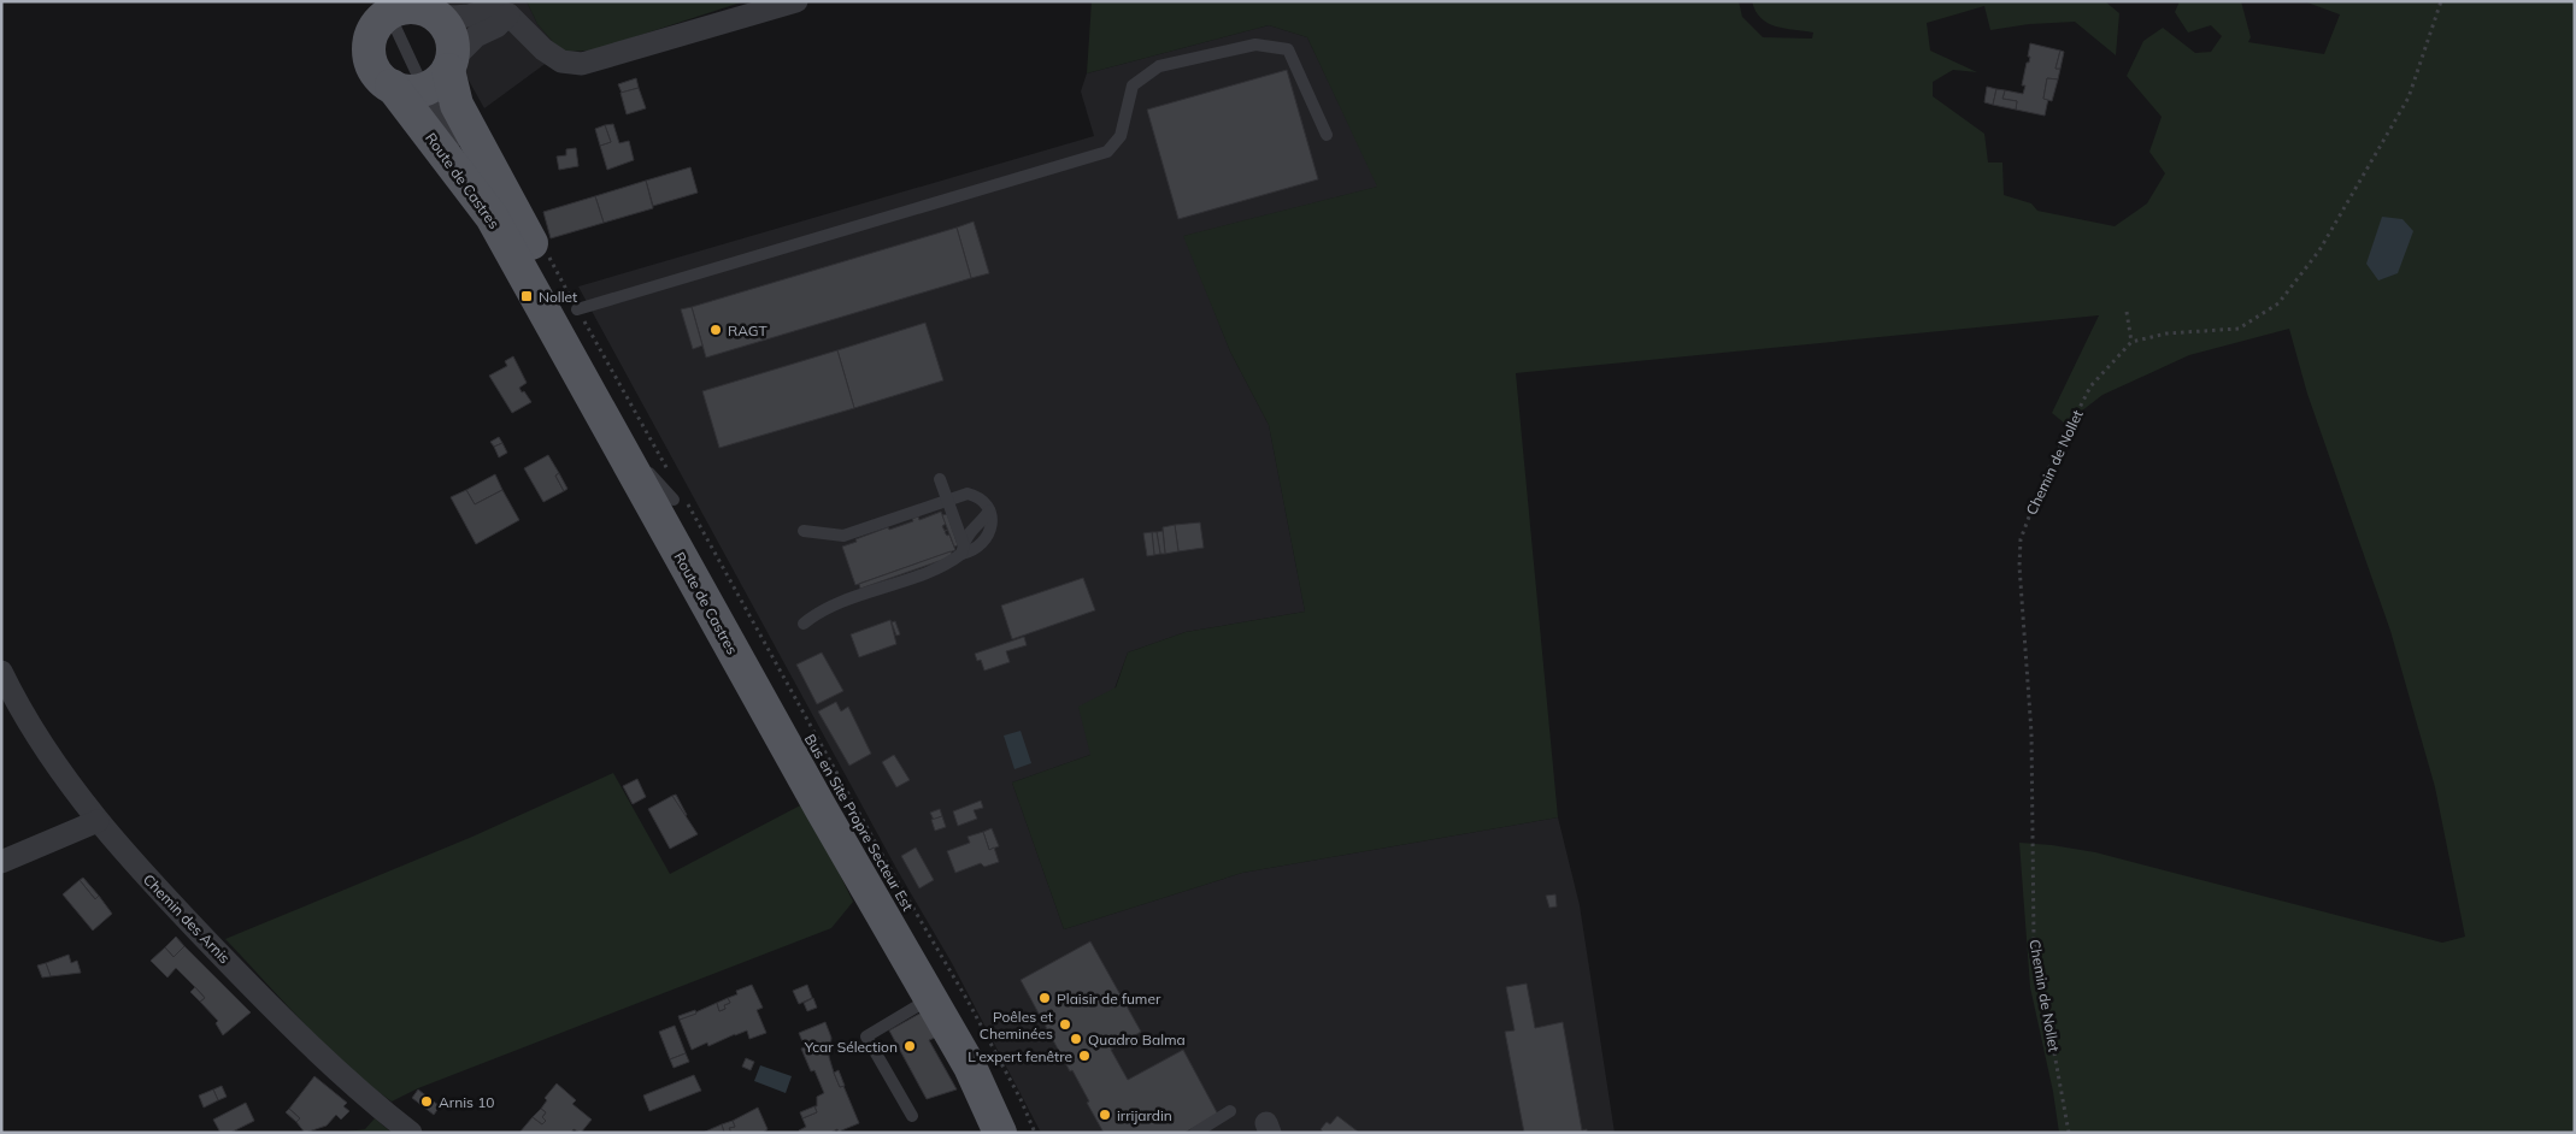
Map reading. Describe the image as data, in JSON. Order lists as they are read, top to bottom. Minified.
{"streets":{"main road":["Route de Castres"],"street":["Chemin des Arnis"],"lane":["Bus en Site Propre Secteur Est"],"path":["Chemin de Nollet"]},"crossings":[["Route de Castres","Bus en Site Propre Secteur Est"]],"places":{"transit":["Nollet"],"other":["RAGT","Plaisir de fumer","Poêles et Cheminées","Quadro Balma","Ycar Sélection","L'expert fenêtre","Arnis 10","irrijardin"]}}
